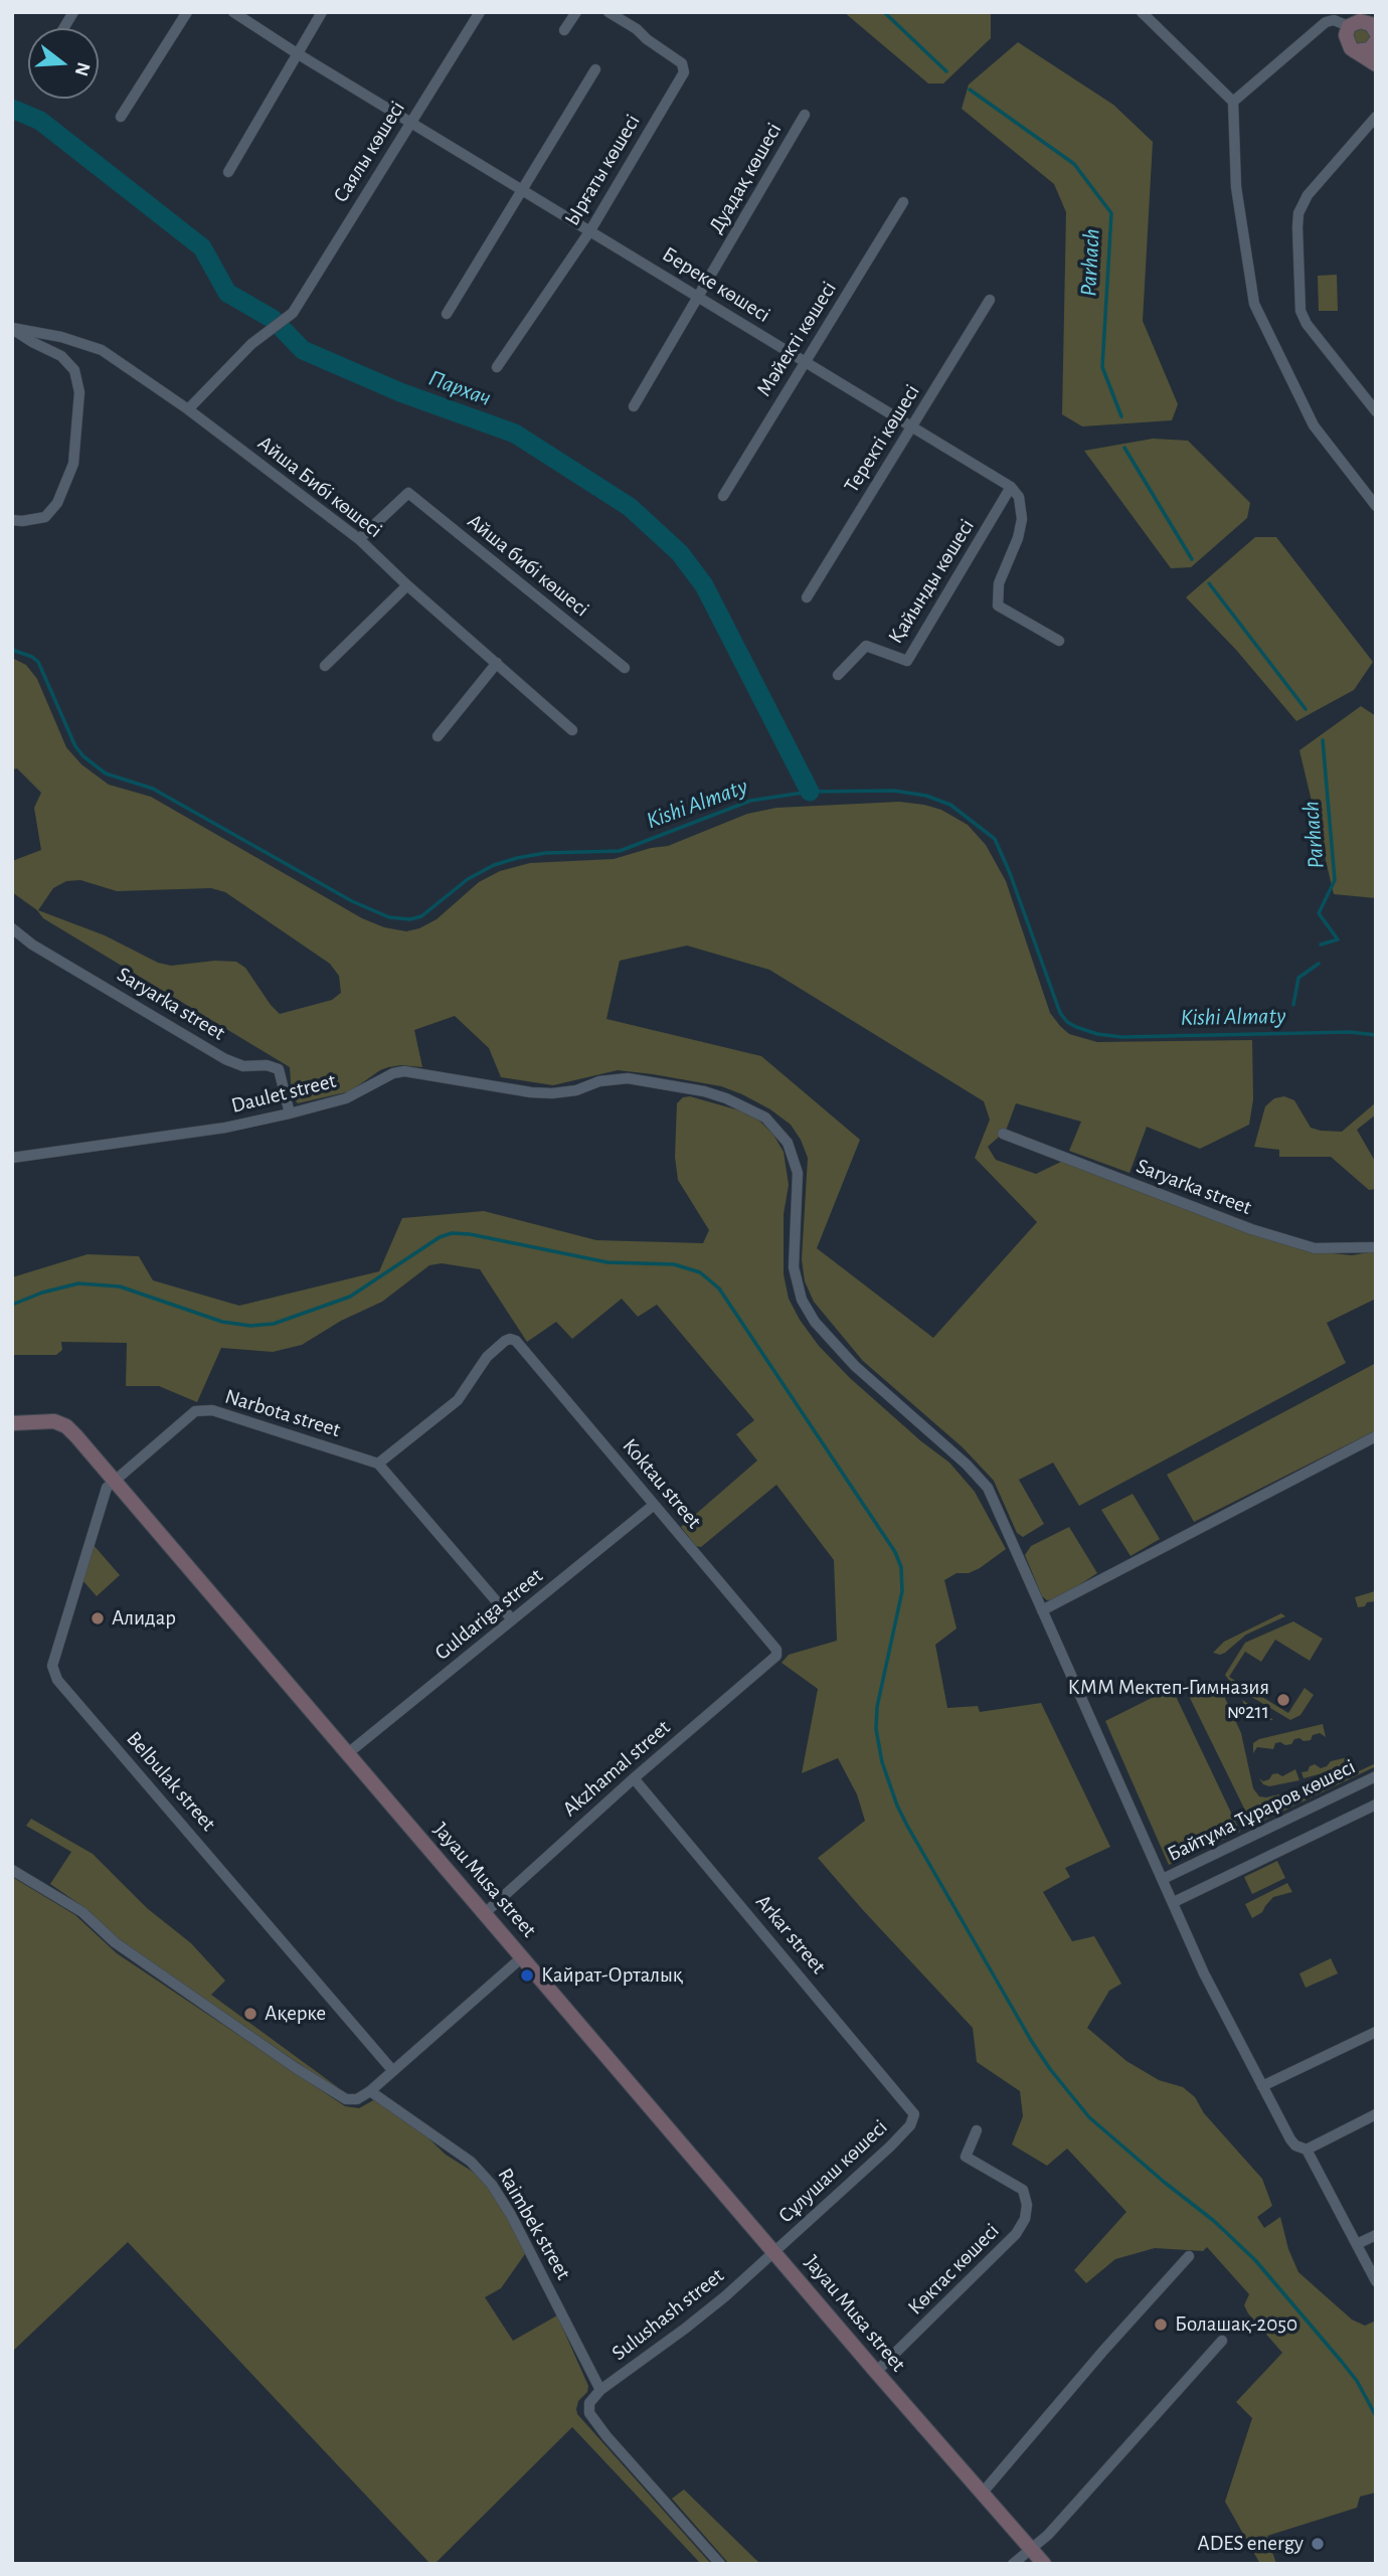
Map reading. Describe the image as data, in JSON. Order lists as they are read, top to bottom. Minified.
{"streets":{"street":["Саялы көшесі","Ырғаты көшесі","Дуадақ көшесі","Береке көшесі","Мәйекті көшесі","Теректі көшесі","Айша Бибі көшесі","Айша бибі көшесі","Қайынды көшесі","Saryarka street","Daulet street","Narbota street","Koktau street","Guldariga street","Akzhamal street","Belbulak street","Байтұма Тұраров көшесі","Jayau Musa street","Arkar street","Сұлушаш көшесі","Raimbek street","Көктас көшесі","Sulushash street"]},"crossings":[["Саялы көшесі","Береке көшесі"],["Саялы көшесі","Айша Бибі көшесі"],["Ырғаты көшесі","Береке көшесі"],["Дуадақ көшесі","Береке көшесі"],["Береке көшесі","Мәйекті көшесі"],["Береке көшесі","Теректі көшесі"],["Береке көшесі","Қайынды көшесі"],["Айша Бибі көшесі","Айша бибі көшесі"],["Saryarka street","Daulet street"],["Daulet street","Байтұма Тұраров көшесі"],["Narbota street","Koktau street"],["Narbota street","Belbulak street"],["Narbota street","Jayau Musa street"],["Koktau street","Guldariga street"],["Koktau street","Akzhamal street"],["Guldariga street","Jayau Musa street"],["Akzhamal street","Jayau Musa street"],["Akzhamal street","Arkar street"],["Belbulak street","Jayau Musa street"],["Jayau Musa street","Сұлушаш көшесі"],["Jayau Musa street","Көктас көшесі"],["Jayau Musa street","Sulushash street"],["Arkar street","Сұлушаш көшесі"],["Сұлушаш көшесі","Sulushash street"],["Raimbek street","Sulushash street"]],"water":["Parhach","Пархач","Kіshі Almaty"],"places":["Алидар","КММ Мектеп-Гимназия №211","Кайрат-Орталық","Ақерке","Болашақ-2050","ADES energy"],"north":"right"}
